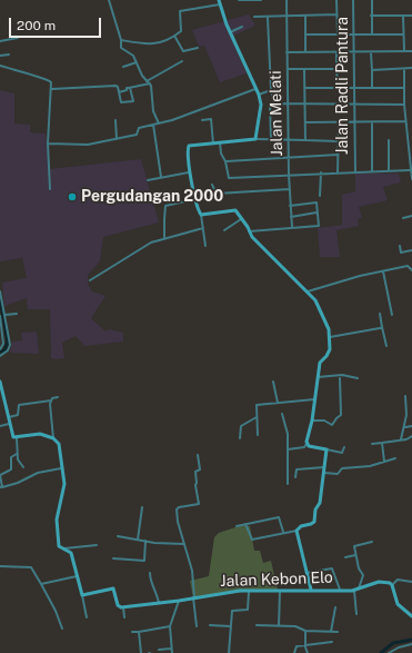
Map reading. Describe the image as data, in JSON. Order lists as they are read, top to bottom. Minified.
{"streets":{"street":["Jalan Radli Pantura","Jalan Melati","Jalan Kebon Elo"]},"places":["Pergudangan 2000"],"scale_bar":"200 m"}
